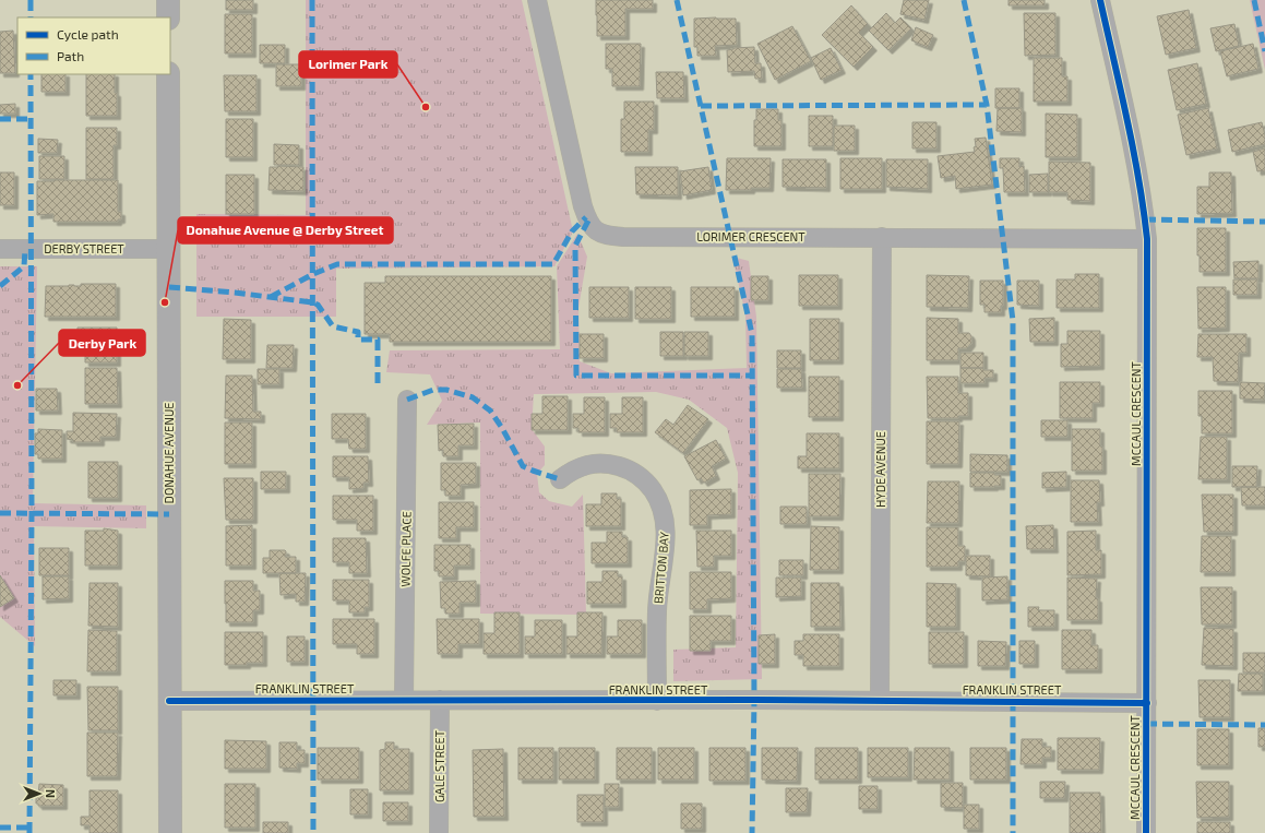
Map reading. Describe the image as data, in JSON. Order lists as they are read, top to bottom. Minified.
{"streets":{"street":["LORIMER CRESCENT","DERBY STREET","MCCAUL CRESCENT","DONAHUE AVENUE","HYDE AVENUE","WOLFE PLACE","BRITTON BAY","FRANKLIN STREET","GALE STREET"]},"crossings":[["LORIMER CRESCENT","MCCAUL CRESCENT"],["LORIMER CRESCENT","HYDE AVENUE"],["DERBY STREET","DONAHUE AVENUE"],["MCCAUL CRESCENT","FRANKLIN STREET"],["DONAHUE AVENUE","FRANKLIN STREET"],["HYDE AVENUE","FRANKLIN STREET"],["WOLFE PLACE","FRANKLIN STREET"],["BRITTON BAY","FRANKLIN STREET"],["FRANKLIN STREET","GALE STREET"]],"places":["Lorimer Park","Donahue Avenue @ Derby Street","Derby Park"],"legend":["Cycle path","Path"],"north":"right"}
